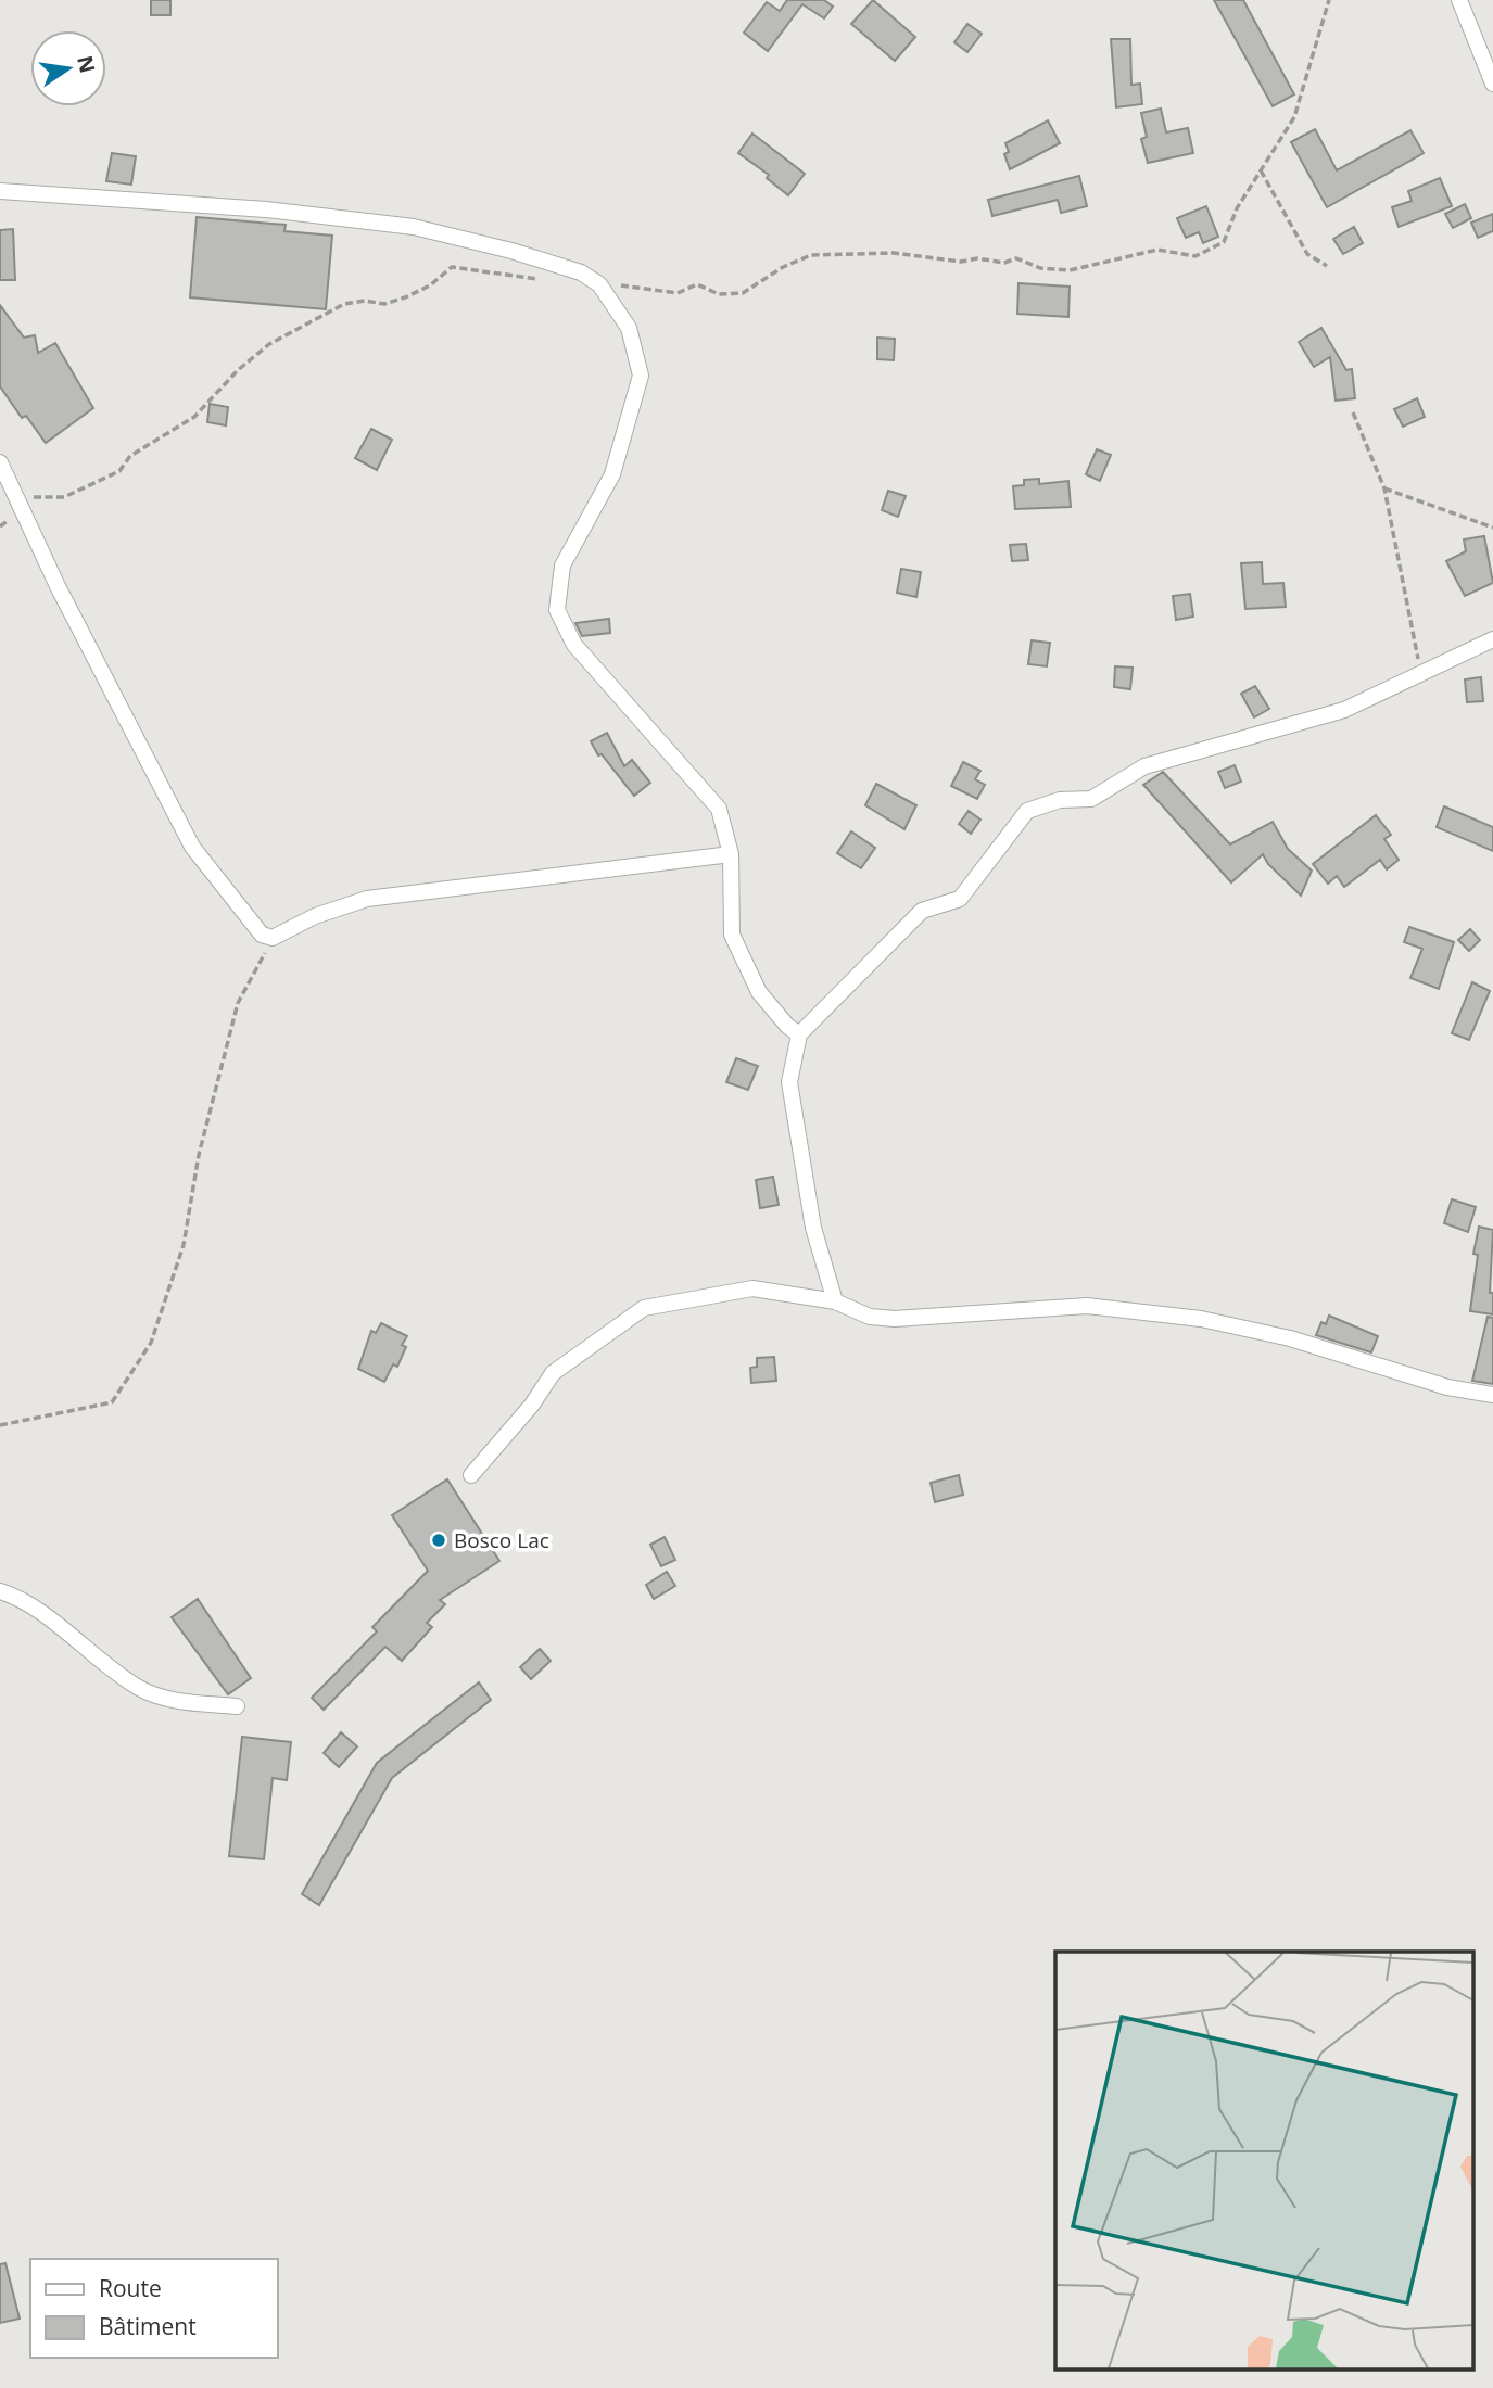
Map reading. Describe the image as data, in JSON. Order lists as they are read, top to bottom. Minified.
{"places":["Bosco Lac"],"legend":["Route","Bâtiment"],"north":"right"}
